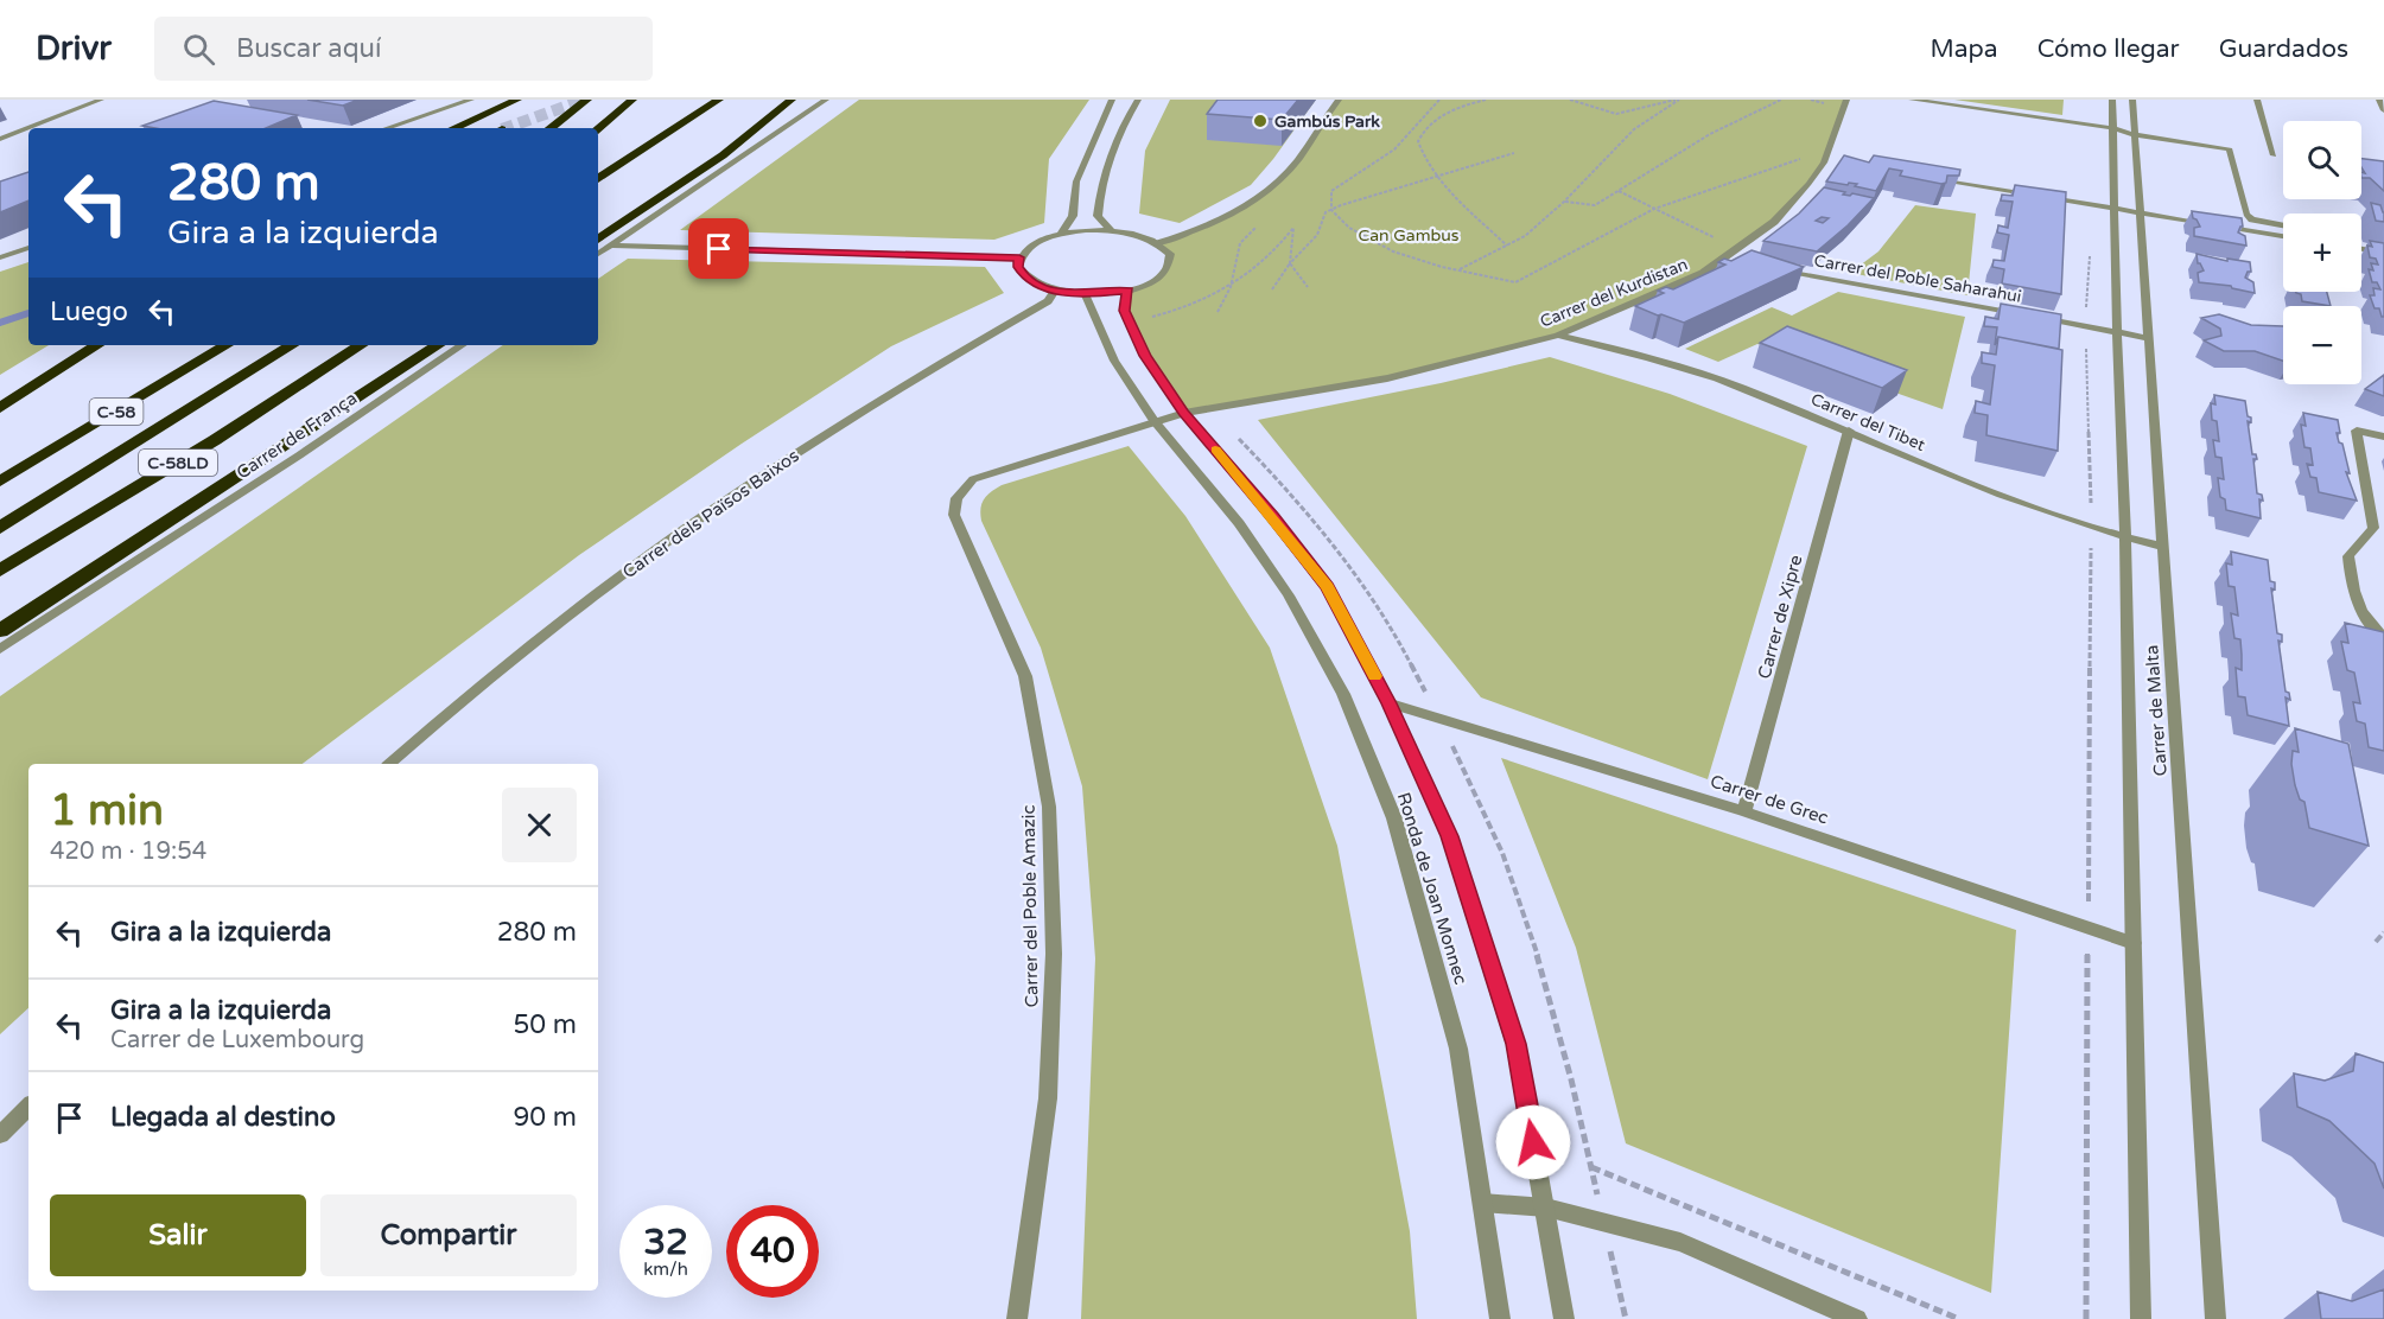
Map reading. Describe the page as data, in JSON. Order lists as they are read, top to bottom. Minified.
{"streets":{"highway":["C-58","C-58LD"],"street":["Carrer del Poble Saharahui","Carrer del Kurdistan","Carrer del Tibet","Carrer de França","Carrer dels Països Baixos","Carrer de Xipre","Carrer de Malta","Carrer de Grec","Ronda de Joan Monnec","Carrer del Poble Amazic"]},"crossings":[["Carrer del Poble Saharahui","Carrer de Malta"],["Carrer del Kurdistan","Carrer del Tibet"],["Carrer del Kurdistan","Ronda de Joan Monnec"],["Carrer del Kurdistan","Carrer del Poble Amazic"],["Carrer del Tibet","Carrer de Xipre"],["Carrer del Tibet","Carrer de Malta"],["Carrer de Xipre","Carrer de Grec"],["Carrer de Malta","Carrer de Grec"],["Carrer de Grec","Ronda de Joan Monnec"],["Ronda de Joan Monnec","Carrer del Poble Amazic"]],"parks":["Can Gambus"],"places":["Gambús Park"],"page":{"header":"Drivr","search":"Buscar aquí","nav":["Mapa","Cómo llegar","Guardados"],"map_buttons":["+","−"],"turn":["280 m","Gira a la izquierda"],"then":"Luego","heading":["1 min","420 m · 19:54"],"list":[{"name":"Gira a la izquierda","value":"280 m"},{"name":"Gira a la izquierda","note":"Carrer de Luxembourg","value":"50 m"},{"name":"Llegada al destino","value":"90 m"}],"buttons":["Salir","Compartir"],"speed":"32 km/h","limit":"40"}}
